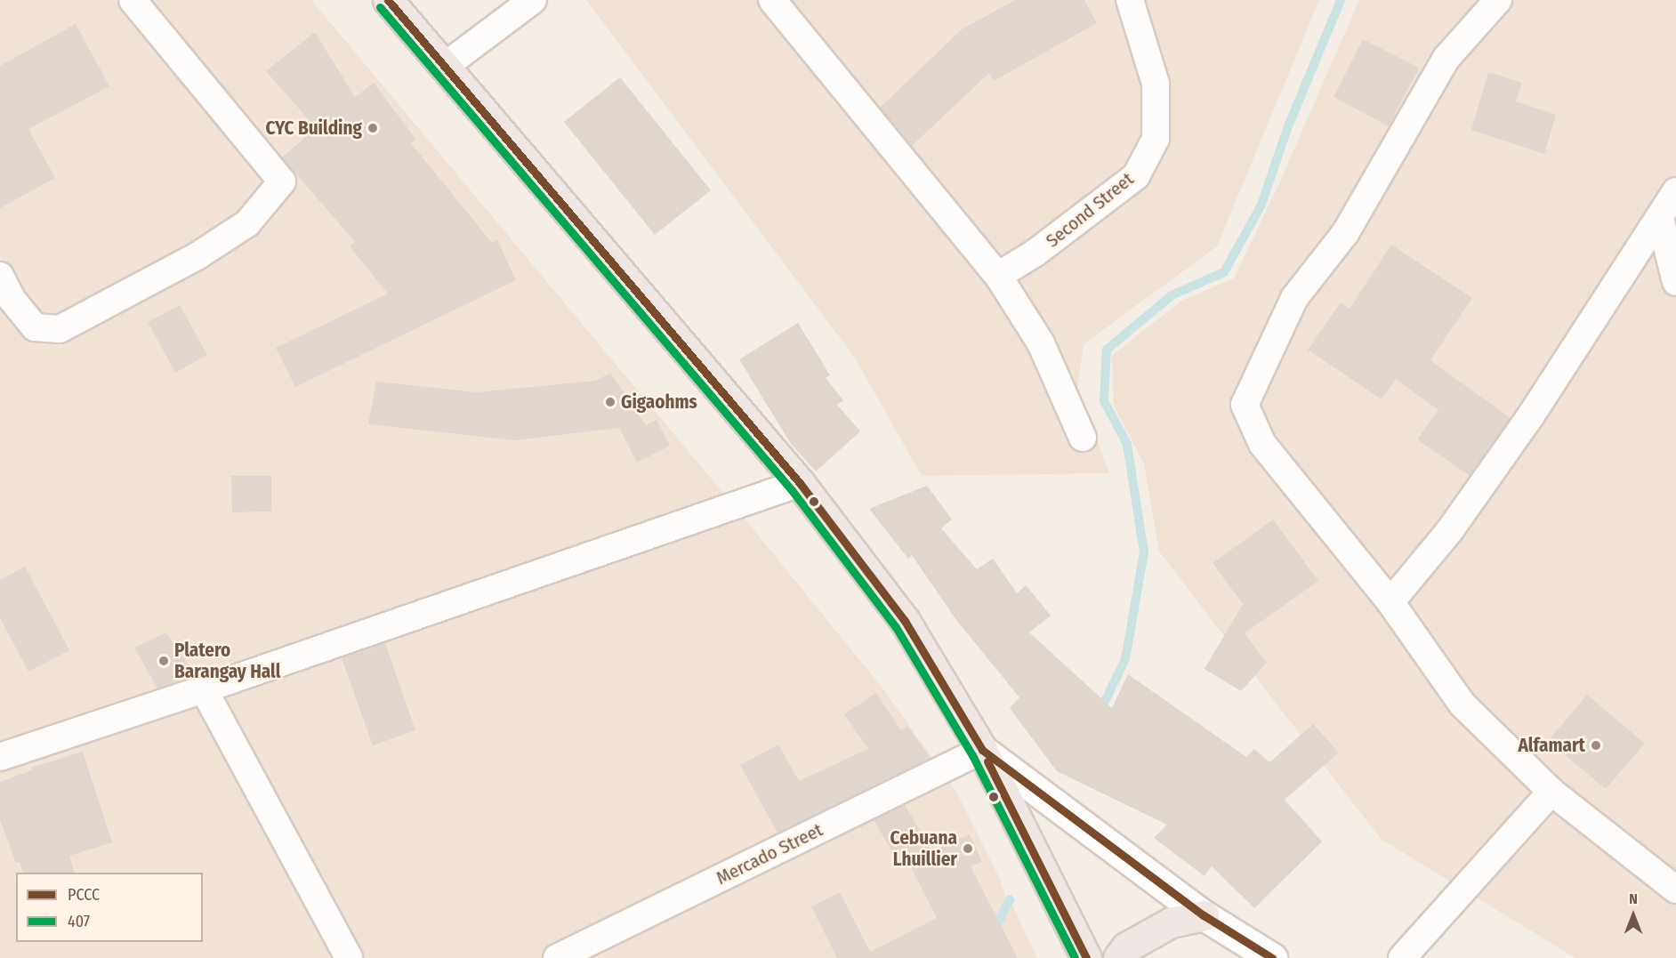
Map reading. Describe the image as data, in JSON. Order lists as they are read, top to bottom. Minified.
{"streets":{"street":["Second Street","Mercado Street"]},"places":["CYC Building","Gigaohms","Platero Barangay Hall","Alfamart","Cebuana Lhuillier"],"lines":["transit line PCCC","transit line 407"],"legend":["PCCC","407"],"north":"top"}
